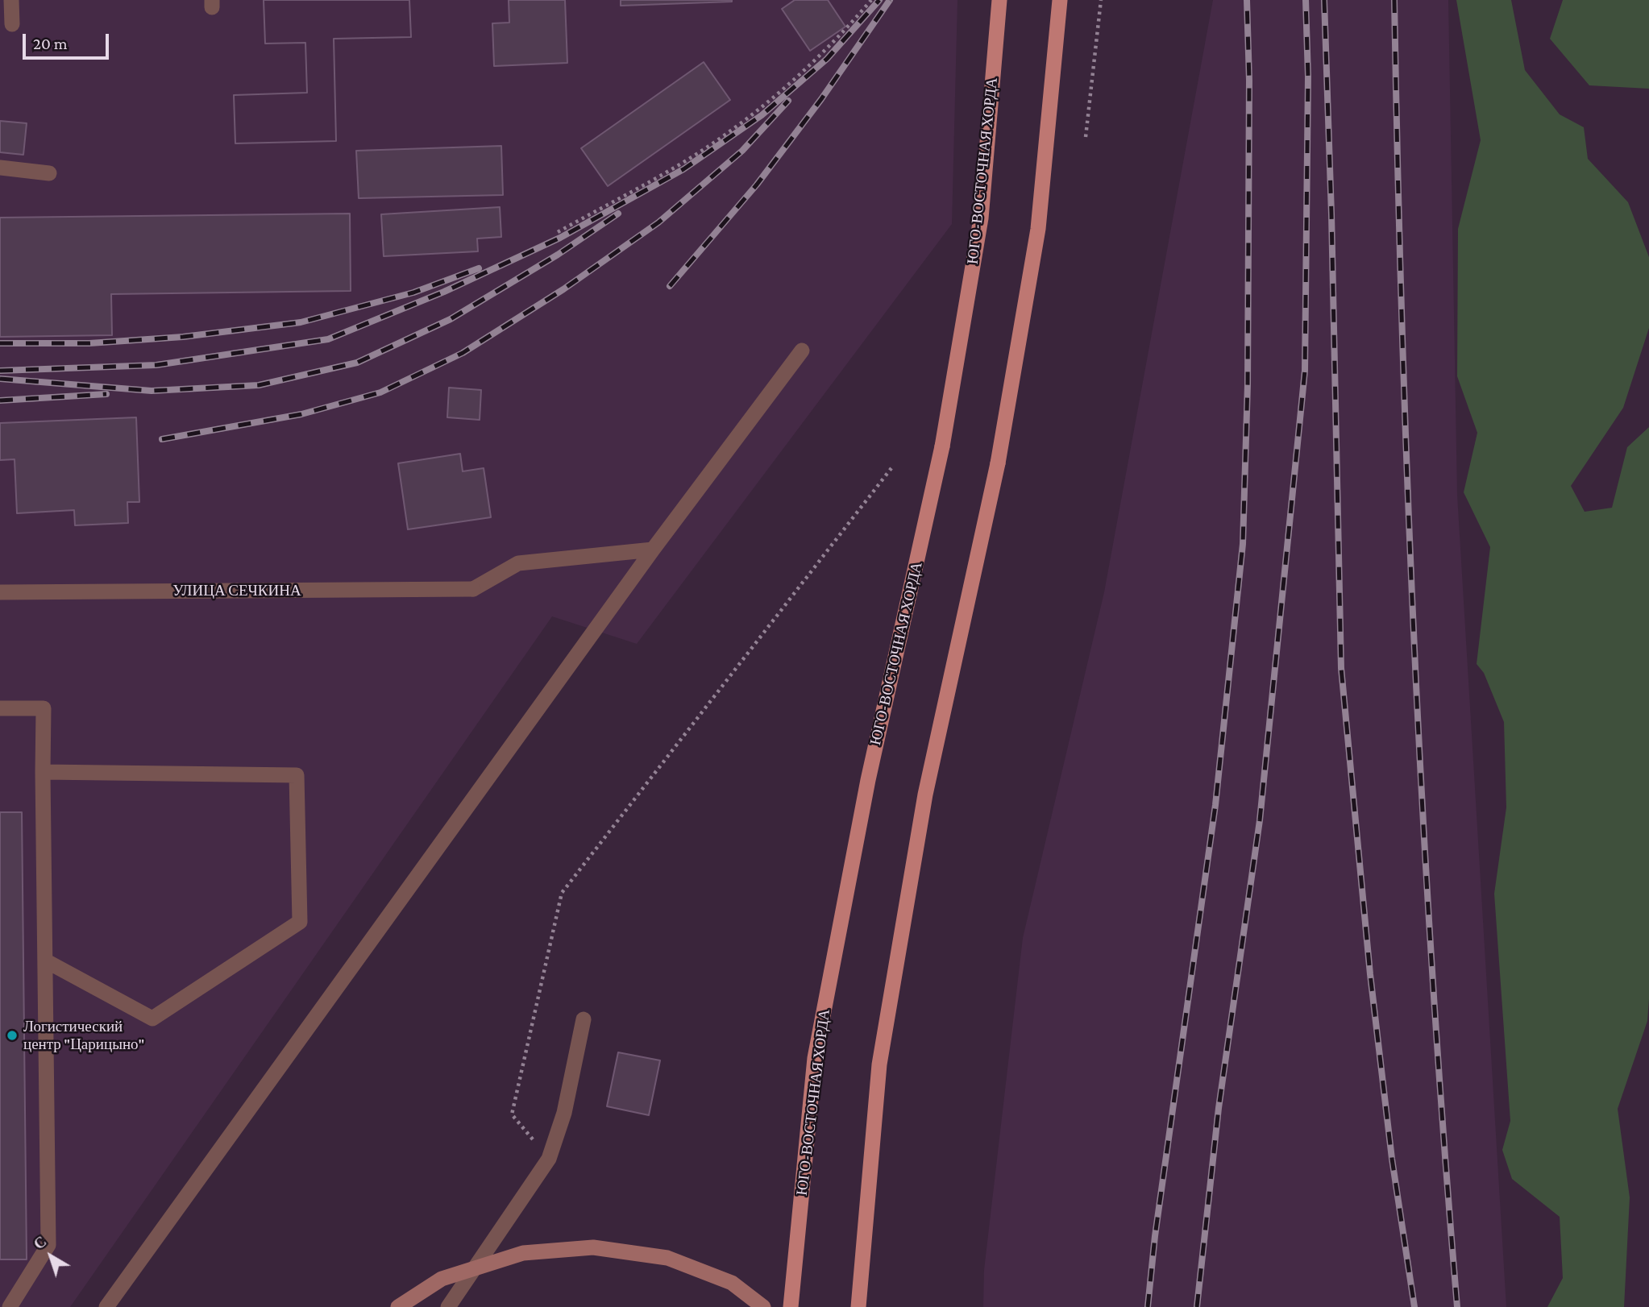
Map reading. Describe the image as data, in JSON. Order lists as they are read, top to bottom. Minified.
{"streets":{"main road":["ЮГО-ВОСТОЧНАЯ ХОРДА"],"street":["УЛИЦА СЕЧКИНА"]},"places":["Логистический центр \"Царицыно\""],"scale_bar":"20 m","north":"top left"}
